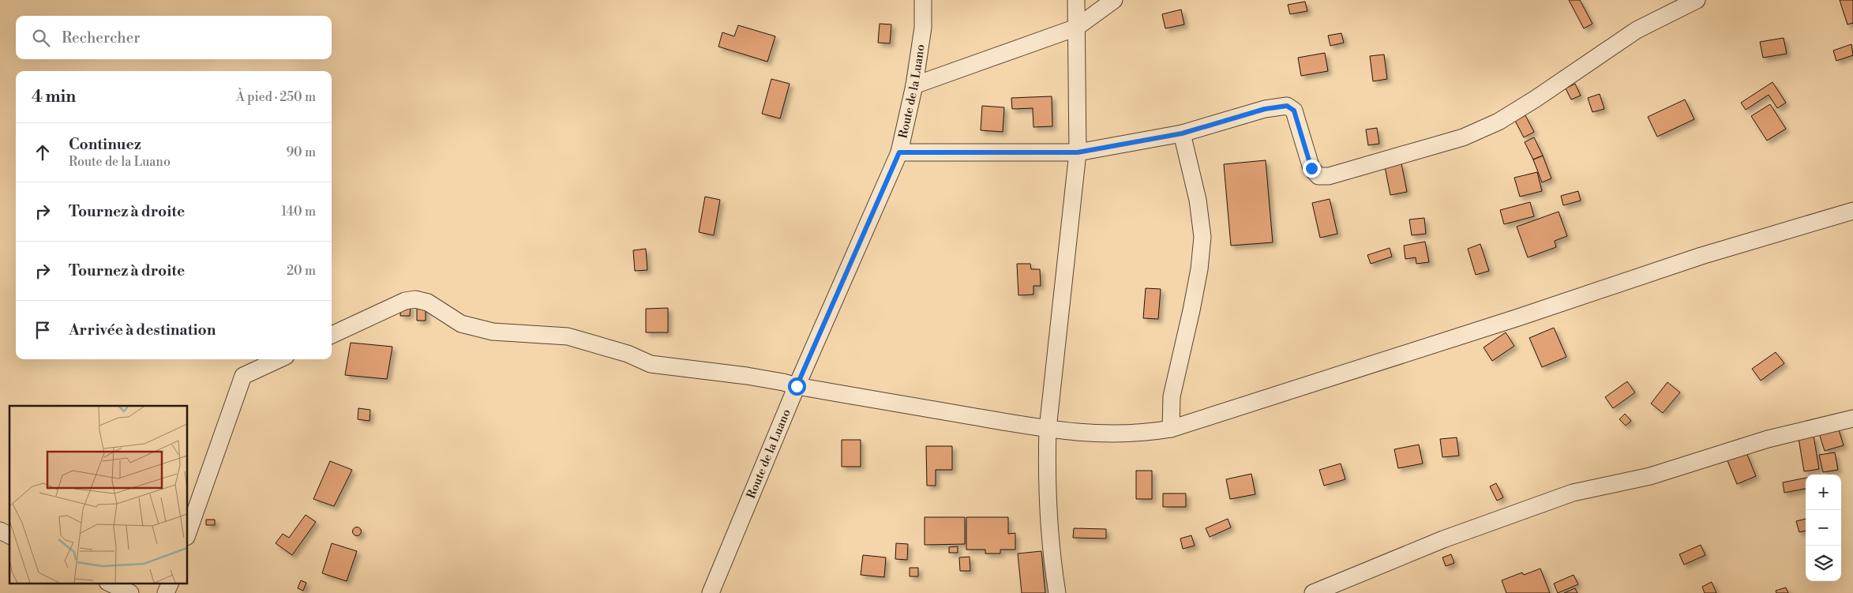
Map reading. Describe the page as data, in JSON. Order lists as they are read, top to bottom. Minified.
{"streets":{"street":["Route de la Luano"]},"page":{"search":"Rechercher","heading":["4 min","À pied · 250 m"],"list":[["Continuez","Route de la Luano","90 m"],["Tournez à droite","140 m"],["Tournez à droite","20 m"],"Arrivée à destination"],"map_buttons":["+","−"]}}
